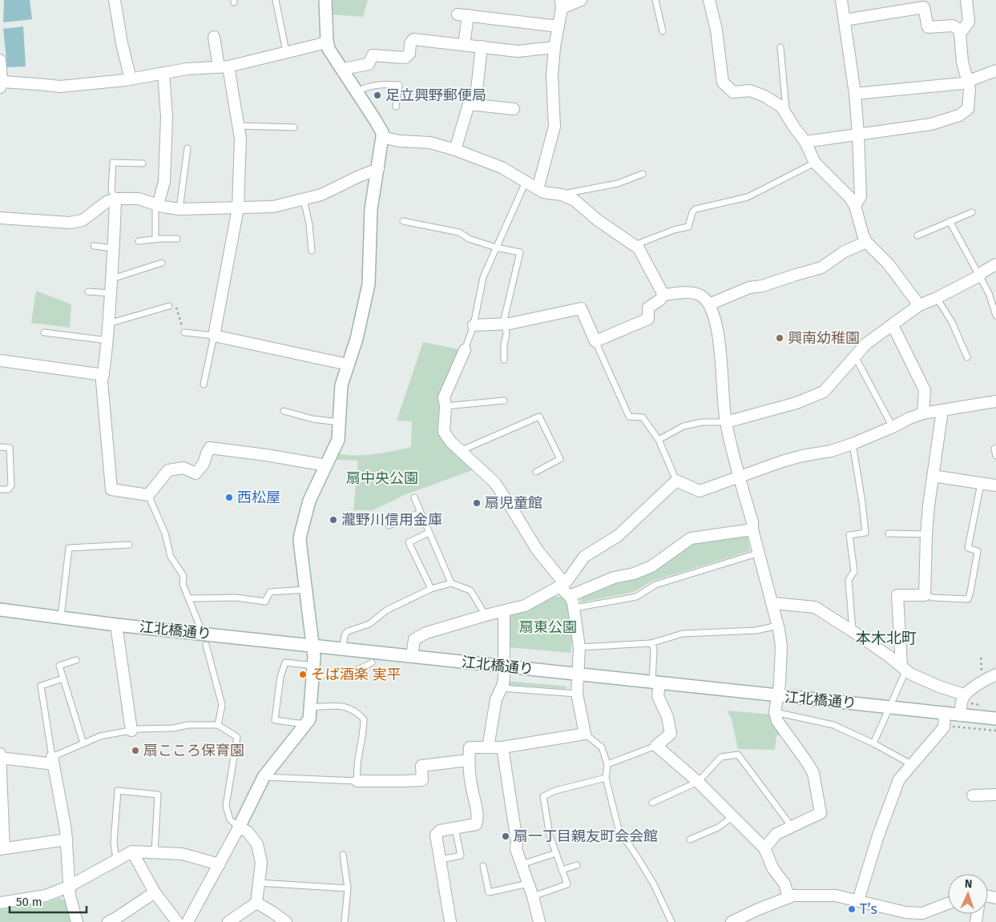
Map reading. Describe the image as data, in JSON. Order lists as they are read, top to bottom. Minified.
{"streets":{"main road":["江北橋通り"]},"districts":["本木北町"],"parks":["扇中央公園","扇東公園"],"places":["足立興野郵便局","興南幼稚園","西松屋","扇児童館","瀧野川信用金庫","そば酒楽 実平","扇こころ保育園","扇一丁目親友町会会館","T’s"],"scale_bar":"50 m","north":"top"}
